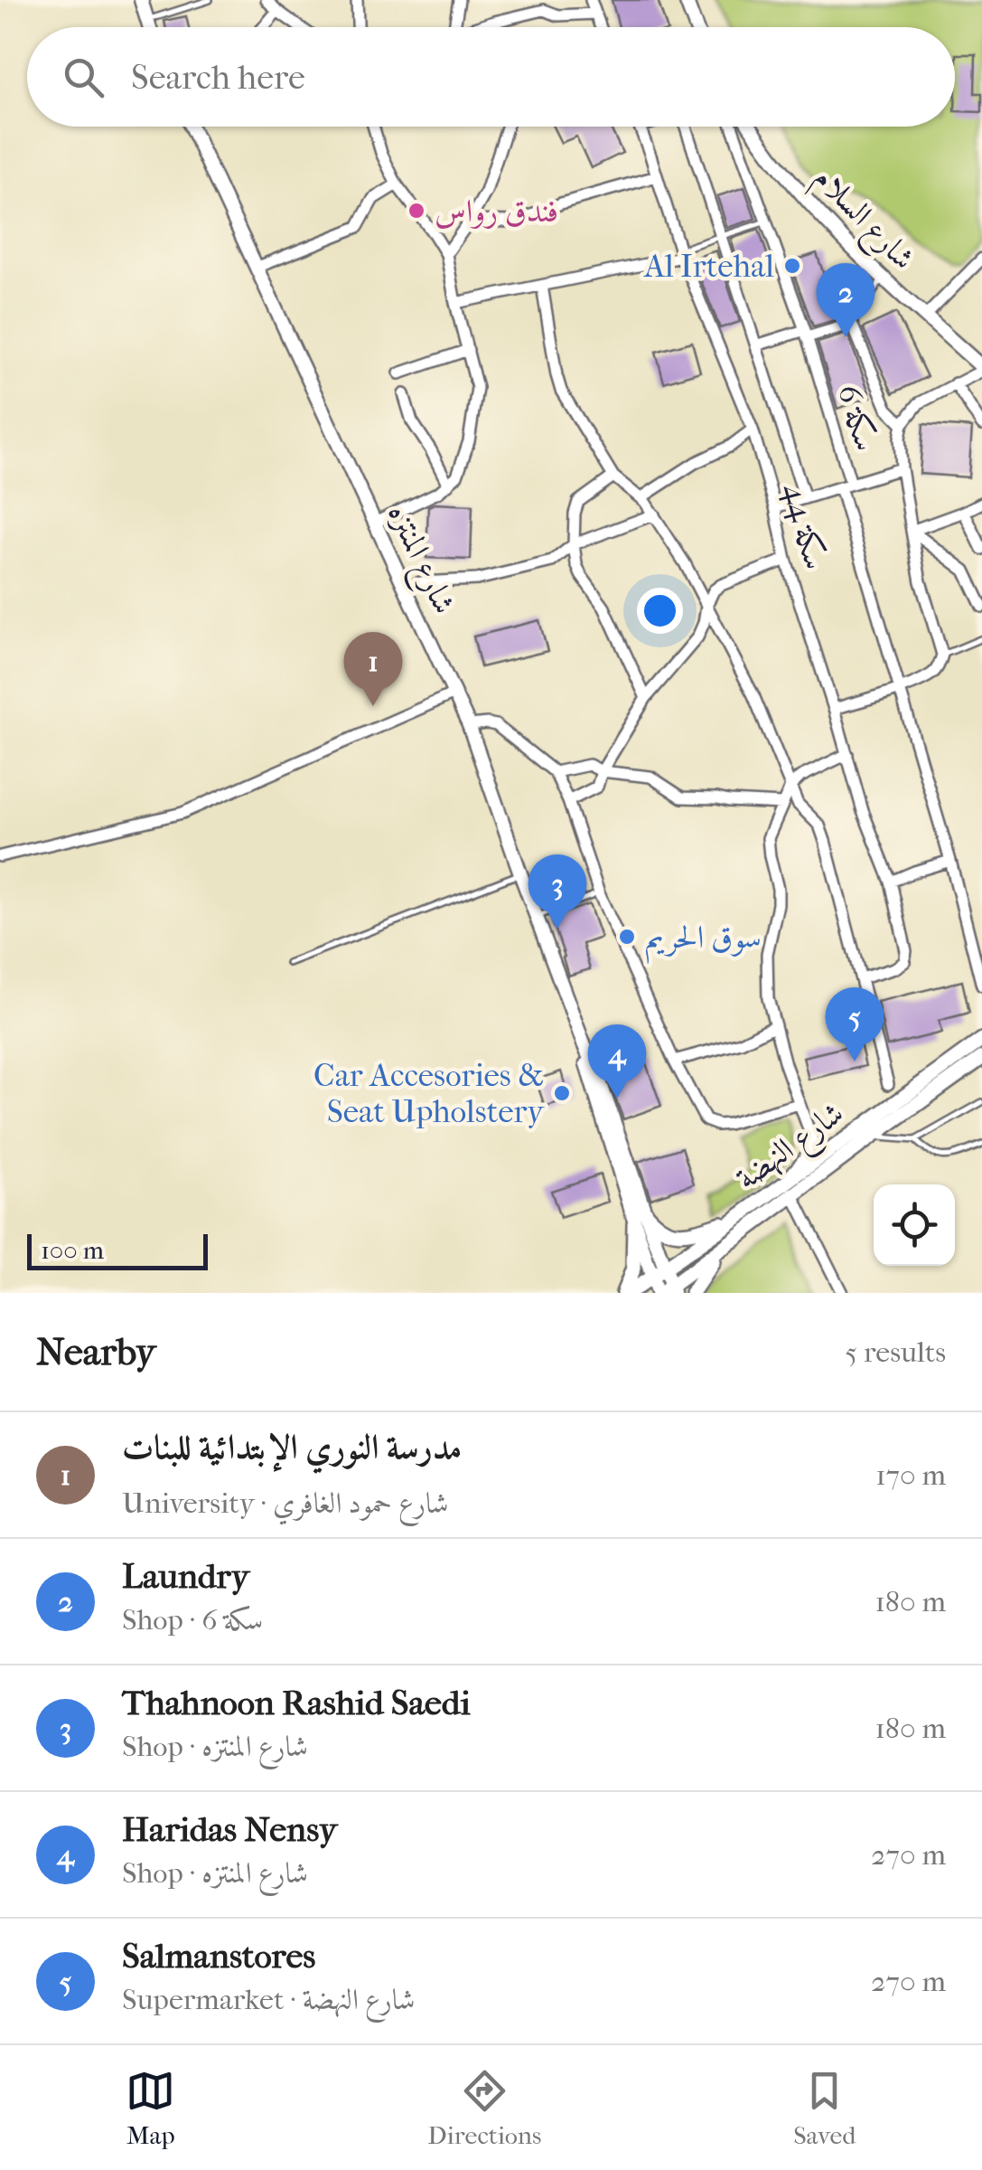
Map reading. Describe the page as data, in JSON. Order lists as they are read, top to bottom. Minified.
{"streets":{"main road":["شارع النهضة"],"street":["شارع السلام","سكة 6","سكة 44","شارع المنتزه"]},"crossings":[["شارع المنتزه","شارع النهضة"]],"places":["فندق رواس","Al Irtehal","سوق الحريم","Car Accesories & Seat Upholstery"],"scale_bar":"100 m","page":{"search":"Search here","pins":["2","1","3","5","4"],"scale":"100 m","heading":["Nearby","5 results"],"list":[{"mark":"1","name":"مدرسة النوري الإبتدائية للبنات","note":"University · شارع حمود الغافري","value":"170 m"},{"mark":"2","name":"Laundry","note":"Shop · سكة 6","value":"180 m"},{"mark":"3","name":"Thahnoon Rashid Saedi","note":"Shop · شارع المنتزه","value":"180 m"},{"mark":"4","name":"Haridas Nensy","note":"Shop · شارع المنتزه","value":"270 m"},{"mark":"5","name":"Salmanstores","note":"Supermarket · شارع النهضة","value":"270 m"}],"nav":["Map","Directions","Saved"]}}
